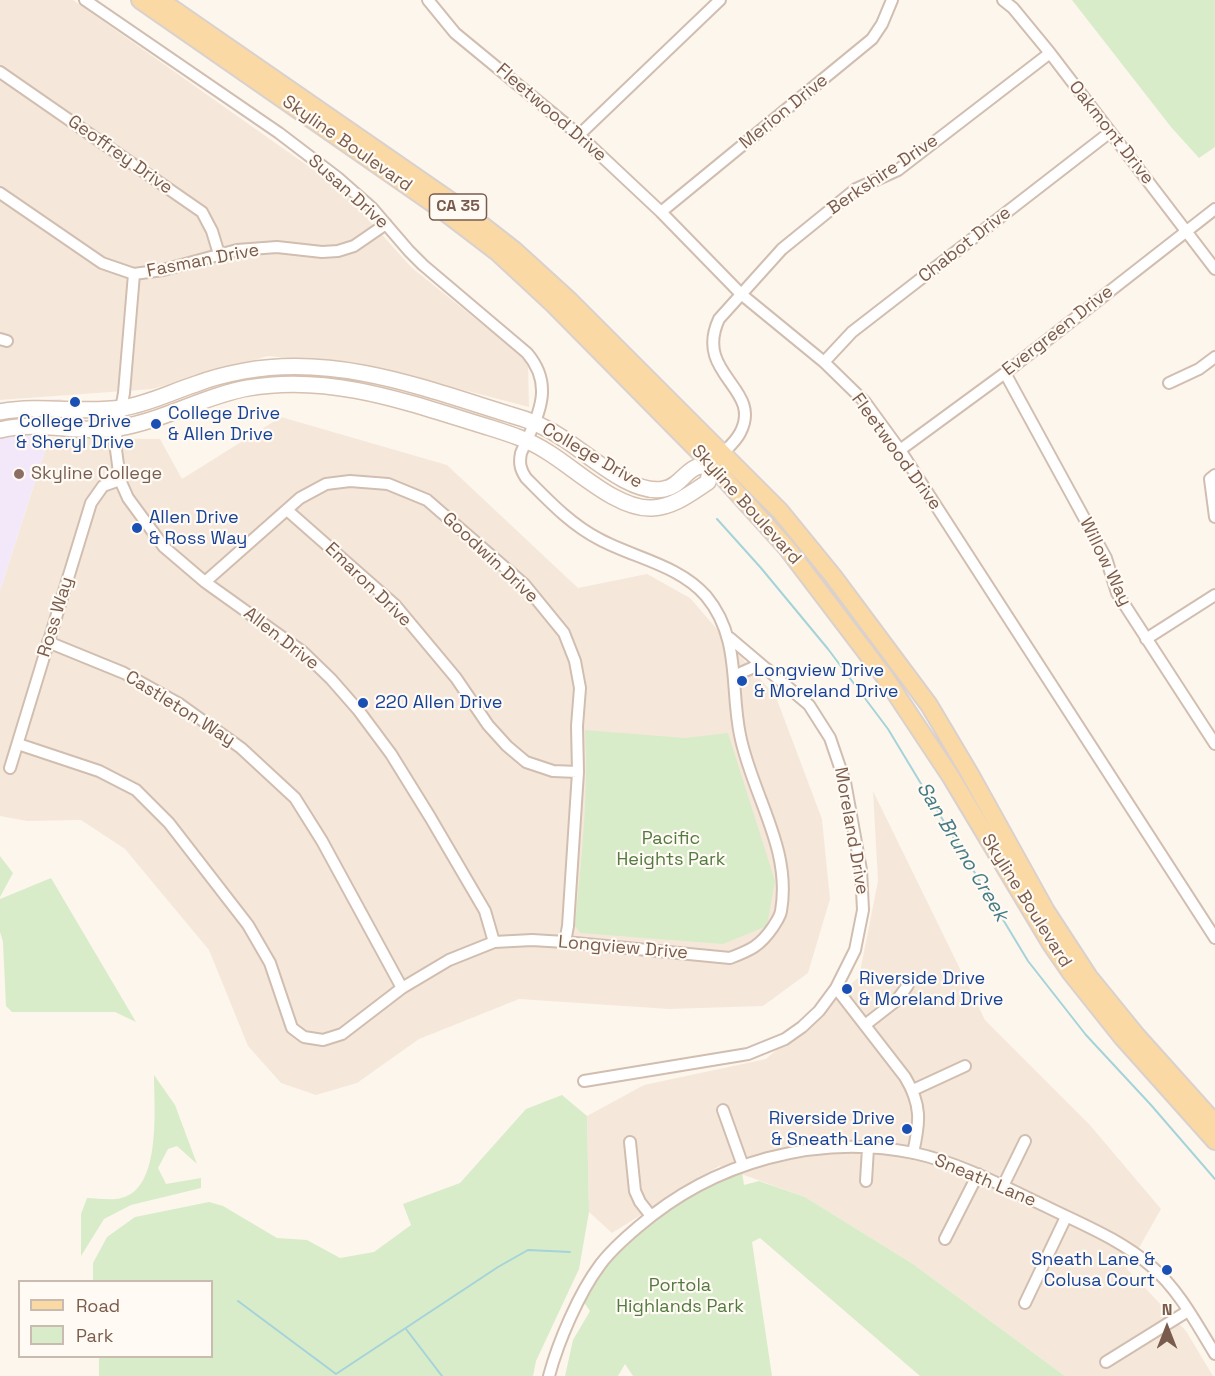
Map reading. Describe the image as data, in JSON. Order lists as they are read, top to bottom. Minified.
{"streets":{"main road":["Skyline Boulevard","CA 35"],"street":["Merion Drive","Fleetwood Drive","Oakmont Drive","Geoffrey Drive","Berkshire Drive","Susan Drive","Chabot Drive","Fasman Drive","Evergreen Drive","College Drive","Goodwin Drive","Willow Way","Emaron Drive","Ross Way","Allen Drive","Castleton Way","Moreland Drive","Longview Drive","Sneath Lane"]},"crossings":[["Merion Drive","Fleetwood Drive"],["Fleetwood Drive","Berkshire Drive"],["Fleetwood Drive","Chabot Drive"],["Fleetwood Drive","Evergreen Drive"],["Oakmont Drive","Berkshire Drive"],["Oakmont Drive","Chabot Drive"],["Oakmont Drive","Evergreen Drive"],["Skyline Boulevard","Berkshire Drive"],["Skyline Boulevard","College Drive"],["Geoffrey Drive","Fasman Drive"],["Berkshire Drive","College Drive"],["Susan Drive","Fasman Drive"],["Susan Drive","College Drive"],["Susan Drive","Longview Drive"],["Fasman Drive","Allen Drive"],["Evergreen Drive","Willow Way"],["College Drive","Allen Drive"],["College Drive","Longview Drive"],["Goodwin Drive","Emaron Drive"],["Goodwin Drive","Allen Drive"],["Goodwin Drive","Longview Drive"],["Ross Way","Allen Drive"],["Ross Way","Castleton Way"],["Ross Way","Longview Drive"],["Allen Drive","Longview Drive"],["Castleton Way","Longview Drive"],["Moreland Drive","Longview Drive"]],"water":["San Bruno Creek"],"parks":["Pacific Heights Park","Portola Highlands Park"],"places":["College Drive & Sheryl Drive","College Drive & Allen Drive","Skyline College","Allen Drive & Ross Way","Longview Drive & Moreland Drive","220 Allen Drive","Riverside Drive & Moreland Drive","Riverside Drive & Sneath Lane","Sneath Lane & Colusa Court"],"legend":["Road","Park"],"north":"top"}
